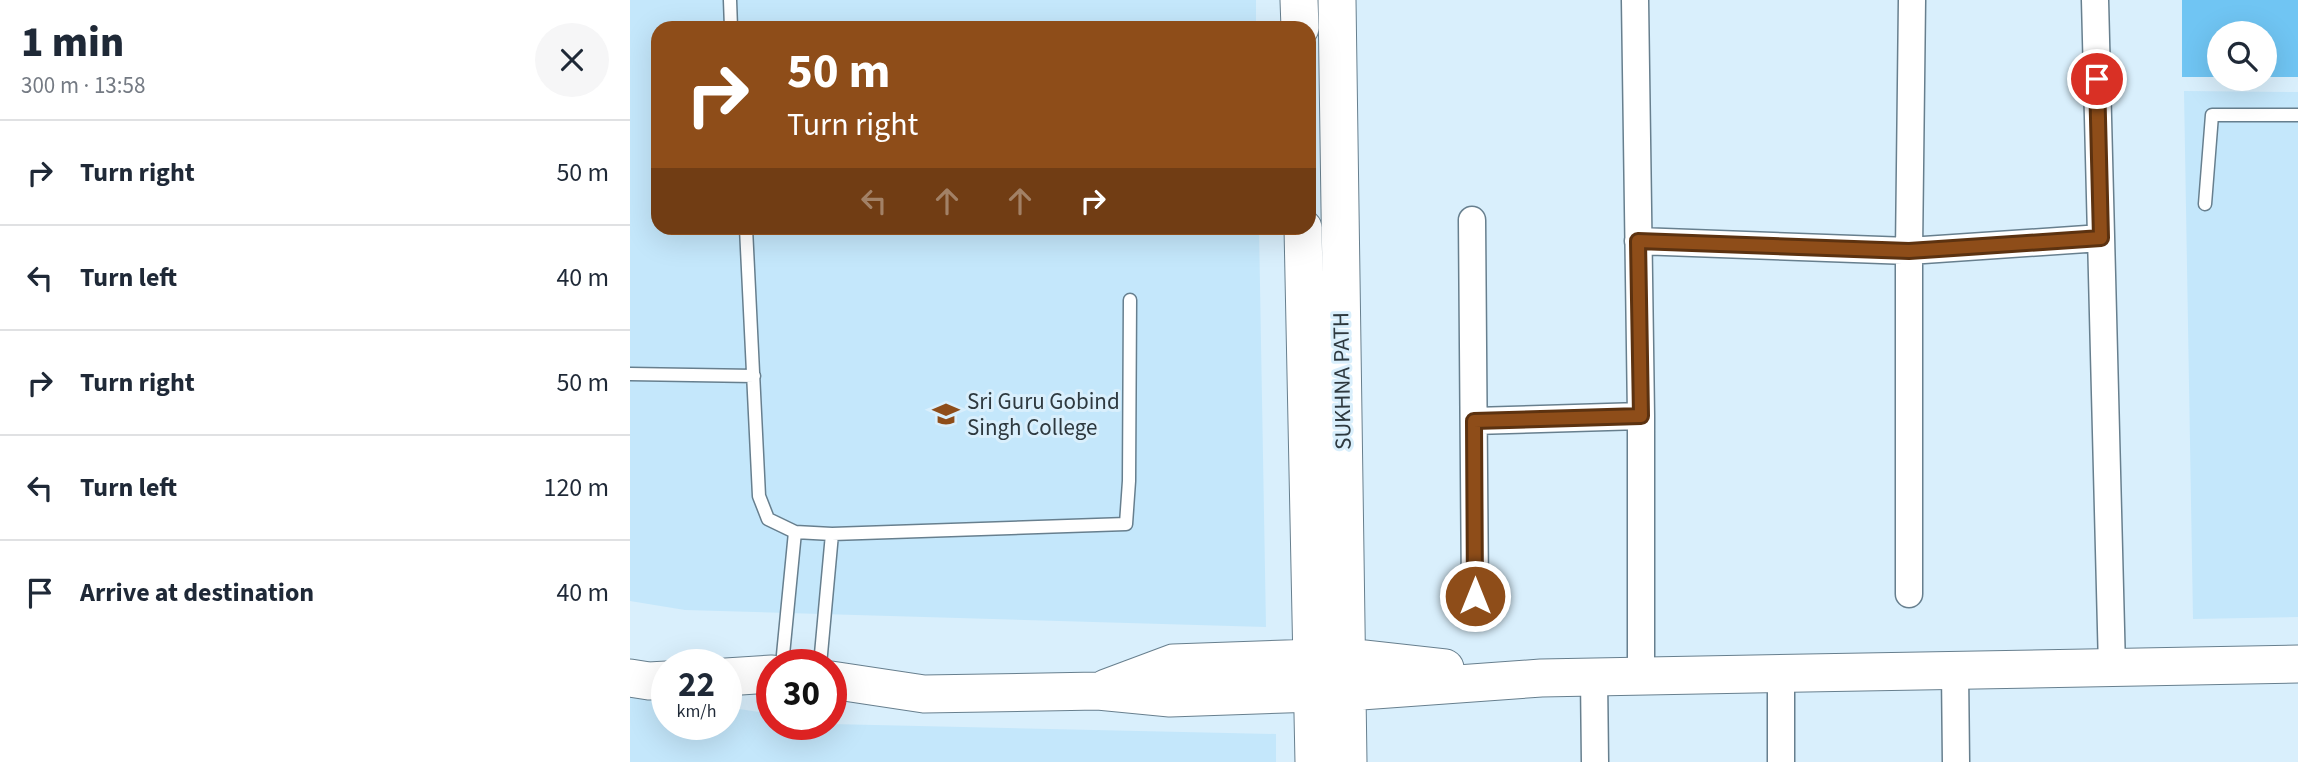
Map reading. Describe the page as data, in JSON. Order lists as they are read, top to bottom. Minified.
{"streets":{"street":["SUKHNA PATH"]},"places":{"school or university":["Sri Guru Gobind Singh College"]},"page":{"heading":["1 min","300 m · 13:58"],"turn":["50 m","Turn right"],"list":[{"name":"Turn right","value":"50 m"},{"name":"Turn left","value":"40 m"},{"name":"Turn right","value":"50 m"},{"name":"Turn left","value":"120 m"},{"name":"Arrive at destination","value":"40 m"}],"speed":"22 km/h","limit":"30"}}
